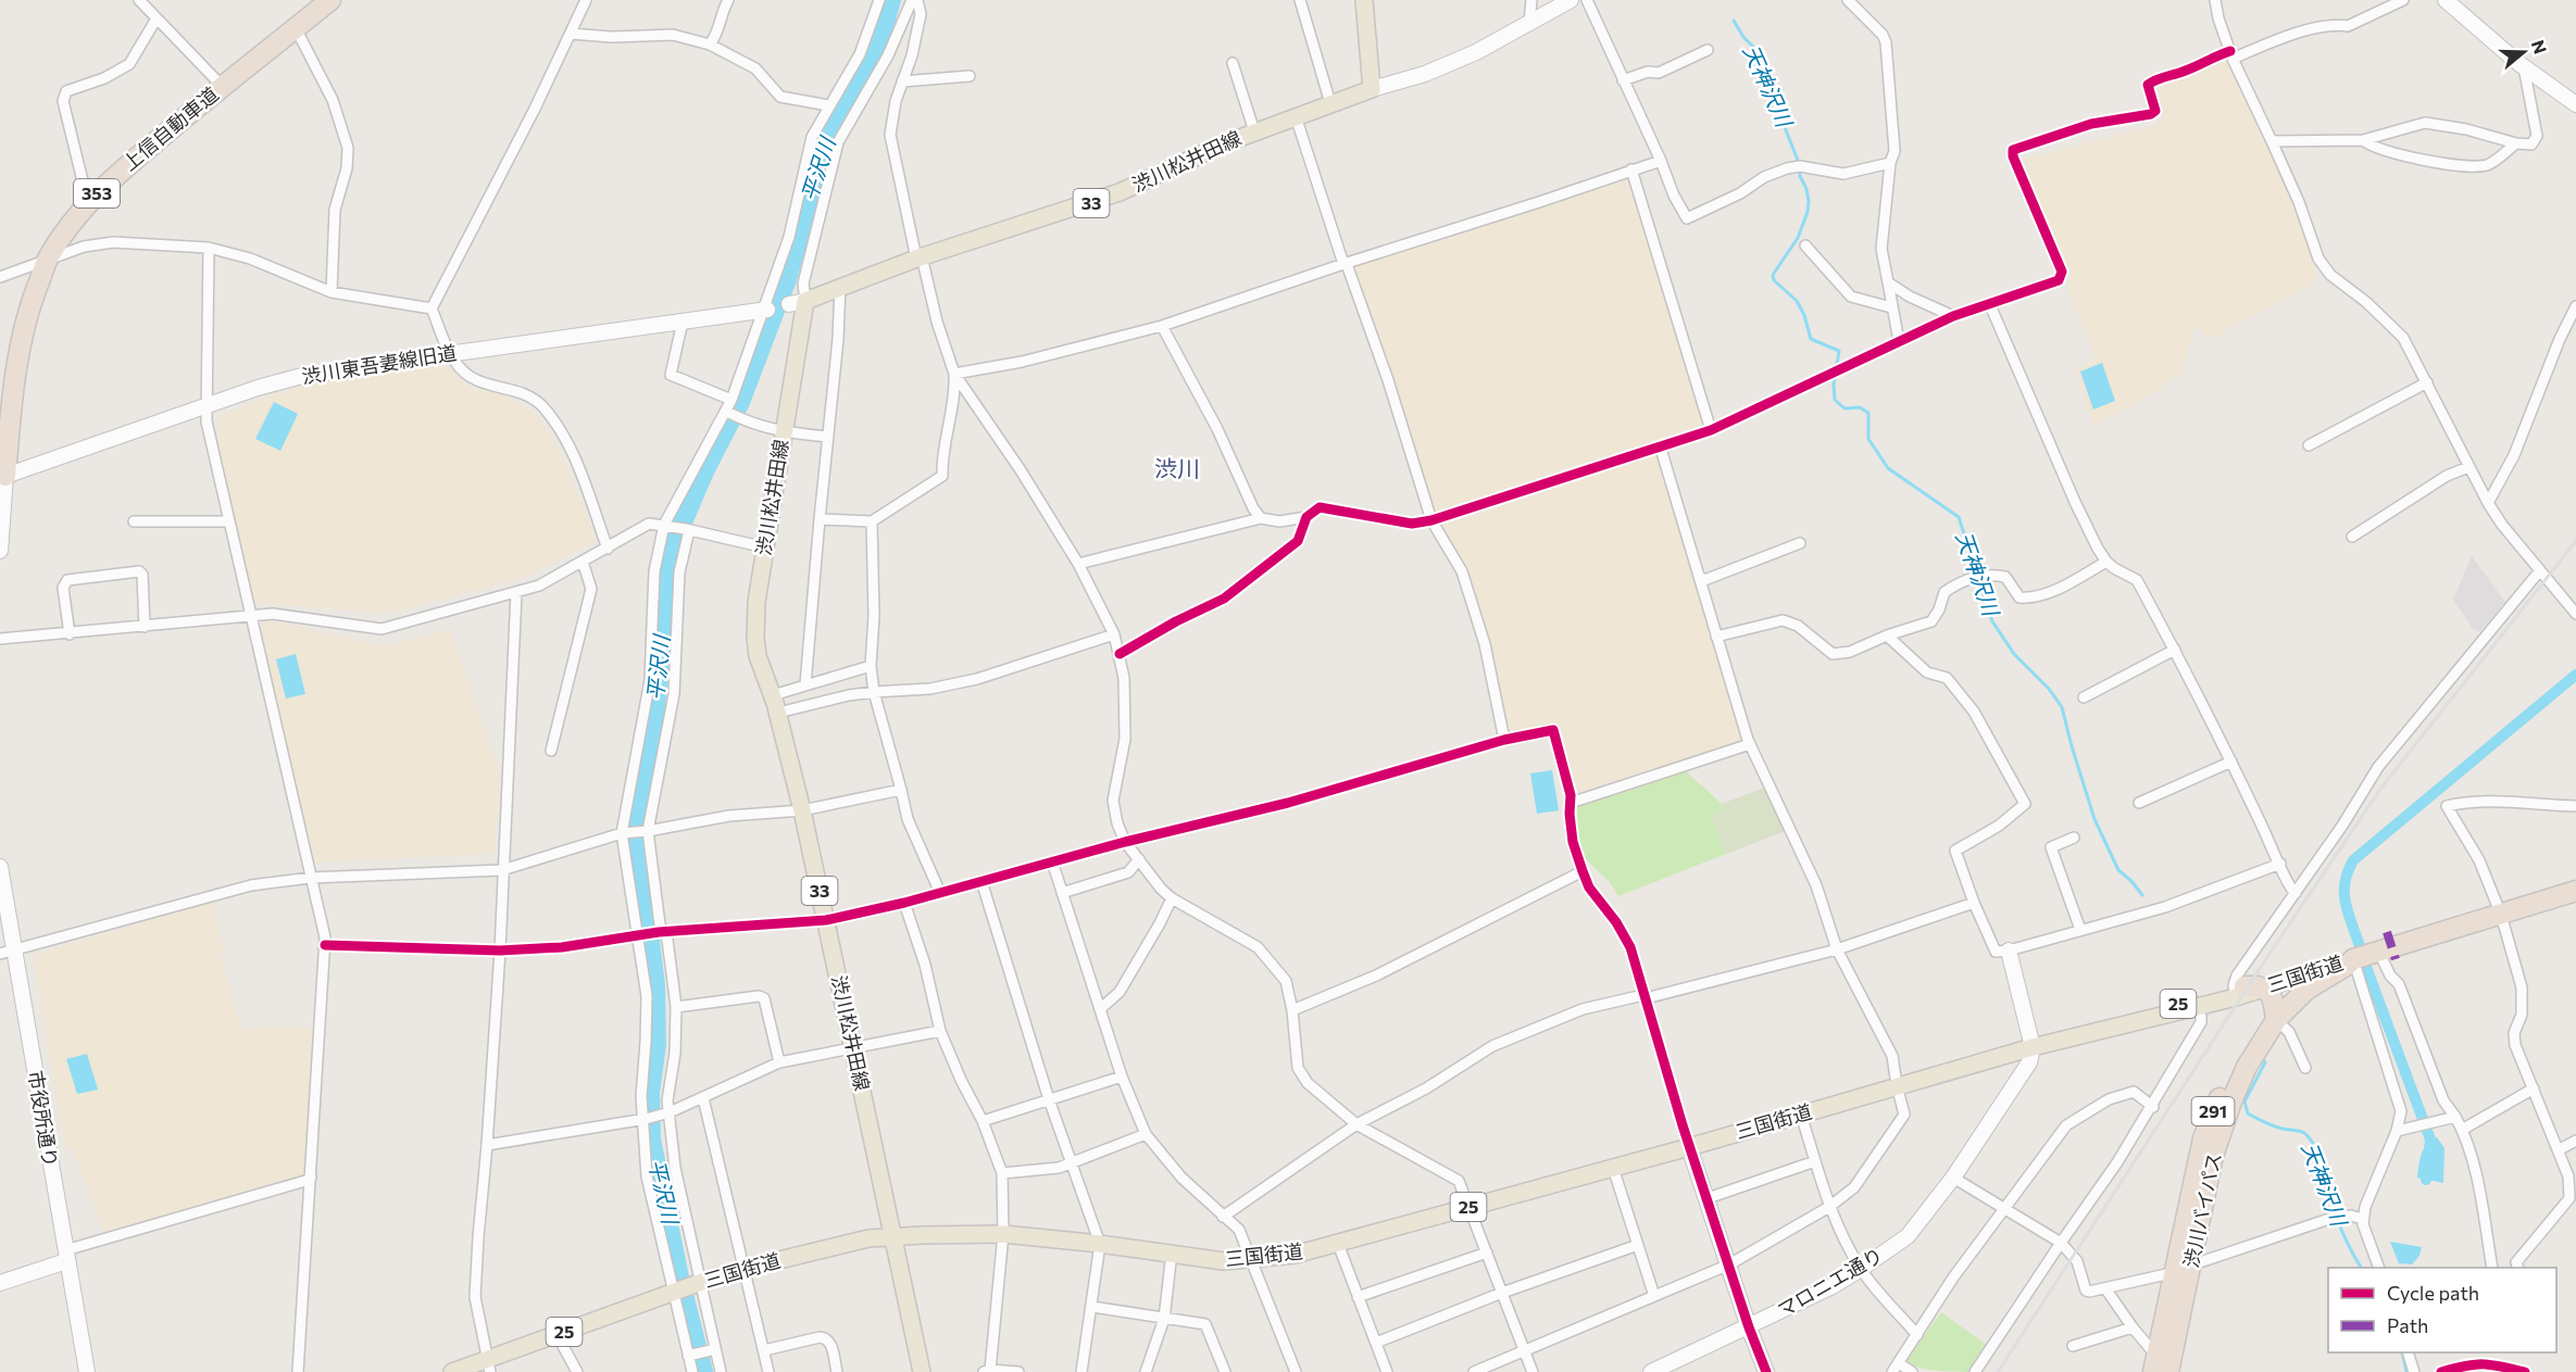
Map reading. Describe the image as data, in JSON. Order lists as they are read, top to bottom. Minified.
{"streets":{"highway":["上信自動車道","353","三国街道","291","渋川バイパス"],"main road":["渋川松井田線","33","25"],"street":["渋川東吾妻線旧道","市役所通り","マロニエ通り"]},"crossings":[["上信自動車道","渋川東吾妻線旧道"],["渋川松井田線","三国街道"],["三国街道","291"],["三国街道","渋川バイパス"],["三国街道","マロニエ通り"],["291","渋川バイパス"]],"districts":["渋川"],"water":["天神沢川","平沢川"],"legend":["Cycle path","Path"],"north":"right"}
